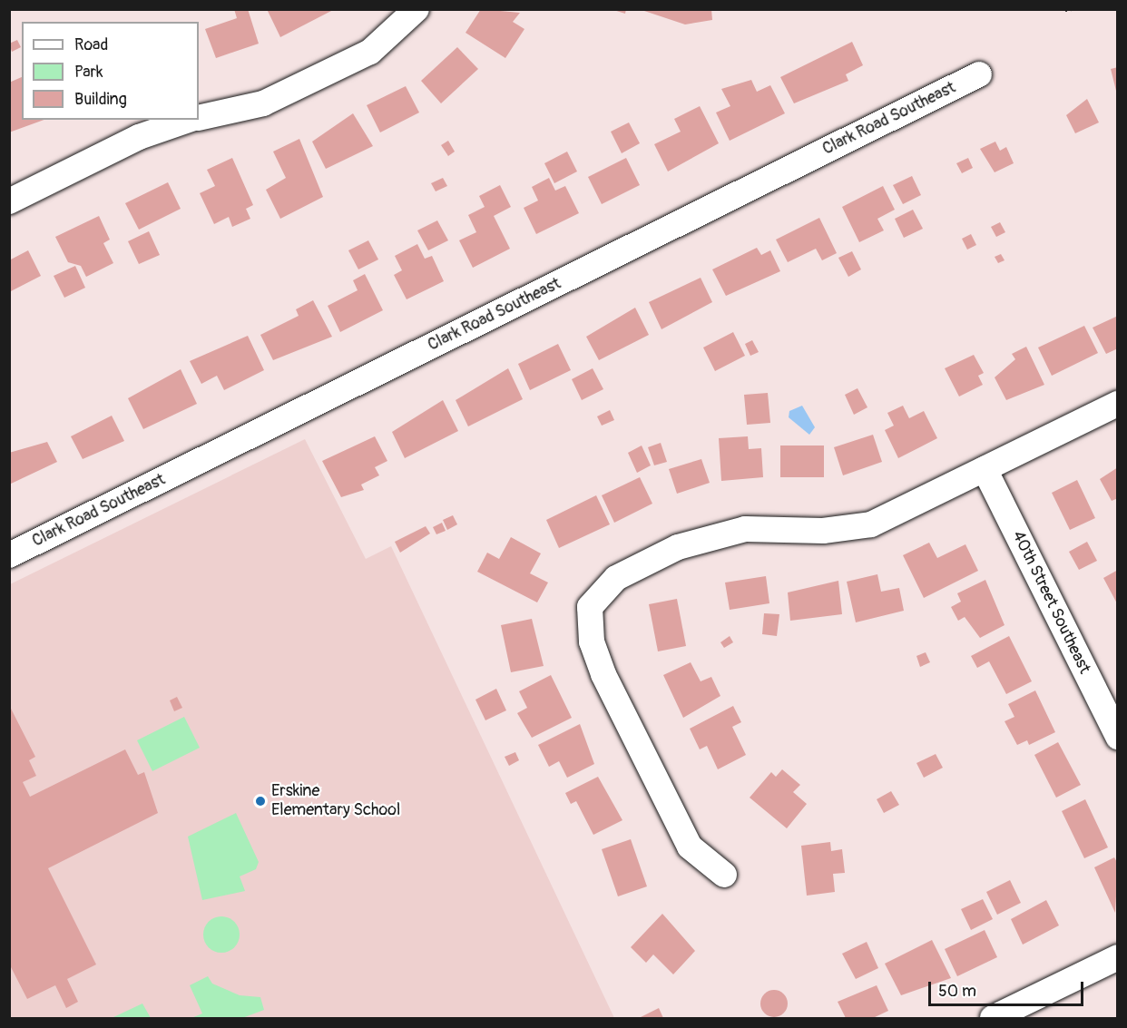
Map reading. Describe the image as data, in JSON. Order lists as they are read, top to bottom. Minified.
{"streets":{"street":["Clark Road Southeast","40th Street Southeast"]},"places":["Erskine Elementary School"],"legend":["Road","Park","Building"],"scale_bar":"50 m"}
